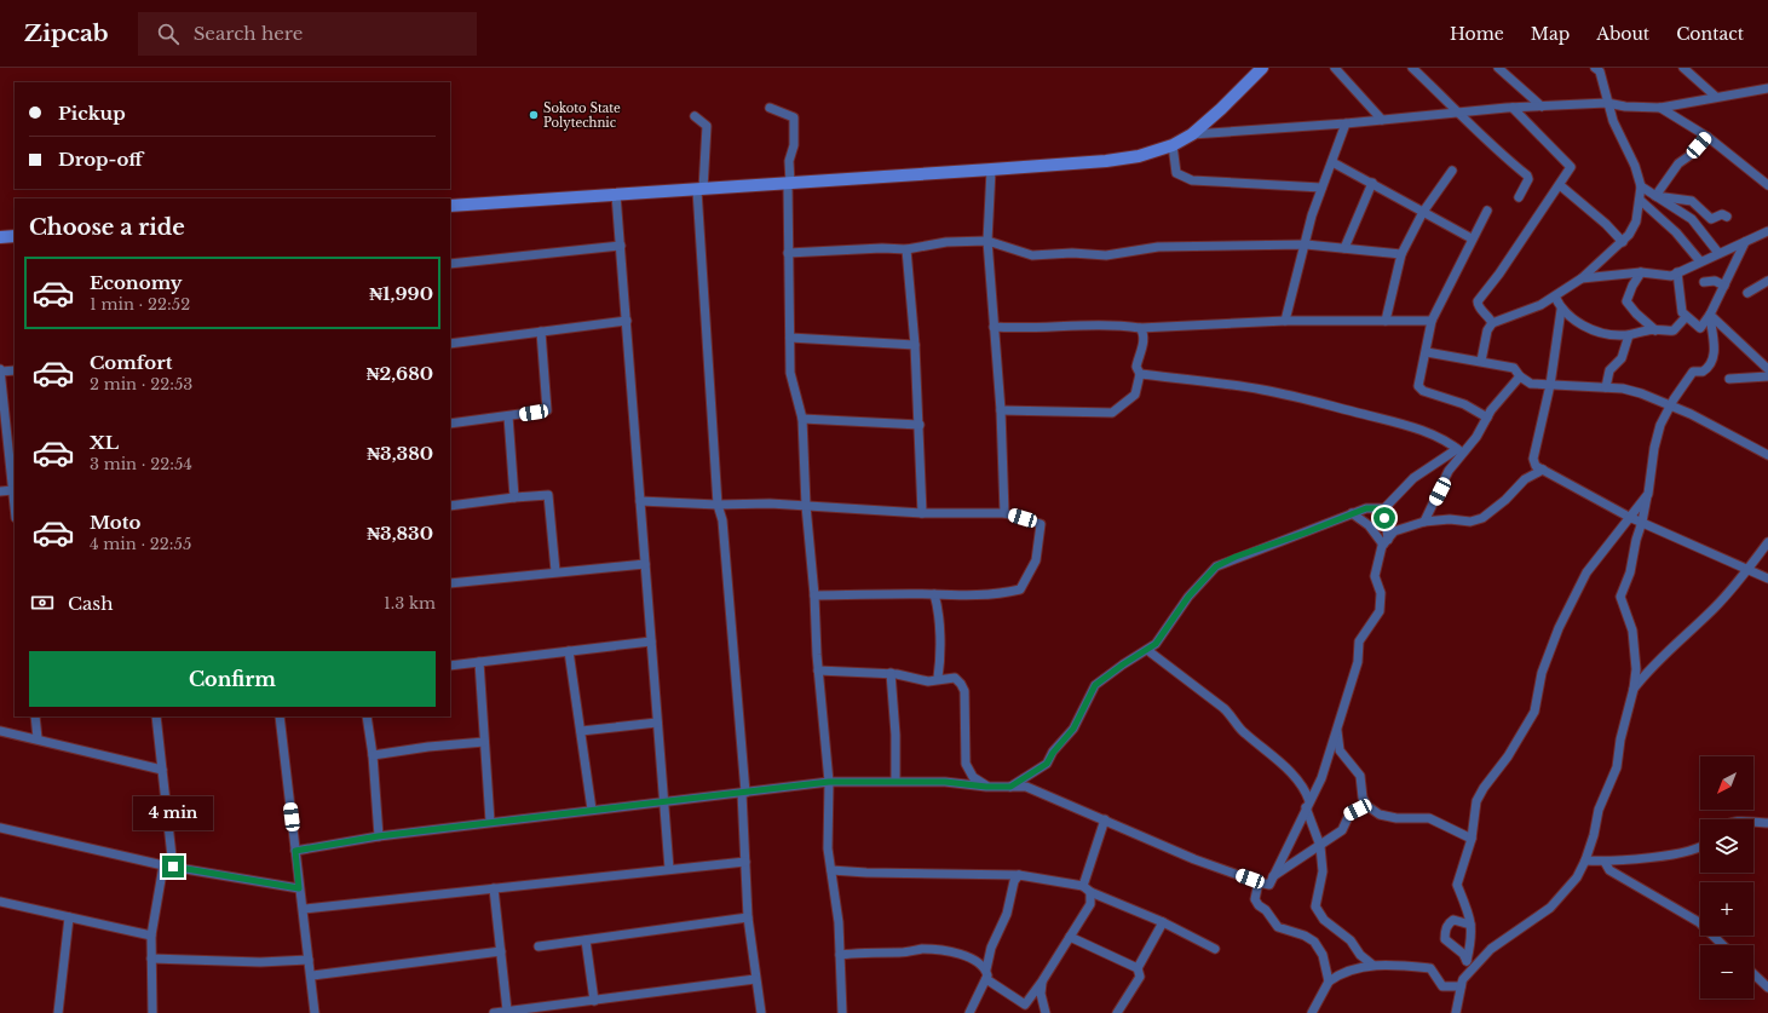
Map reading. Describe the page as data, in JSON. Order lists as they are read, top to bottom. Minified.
{"places":["Sokoto State Polytechnic"],"north":"bottom left","page":{"header":"Zipcab","search":"Search here","nav":["Home","Map","About","Contact"],"banner":["Pickup","Drop-off"],"heading":"Choose a ride","list":[{"name":"Economy","note":"1 min · 22:52","value":"₦1,990"},{"name":"Comfort","note":"2 min · 22:53","value":"₦2,680"},{"name":"XL","note":"3 min · 22:54","value":"₦3,380"},{"name":"Moto","note":"4 min · 22:55","value":"₦3,830"}],"pay":["Cash","1.3 km"],"buttons":"Confirm","map_buttons":["+","−"],"bubble":"4 min"}}
